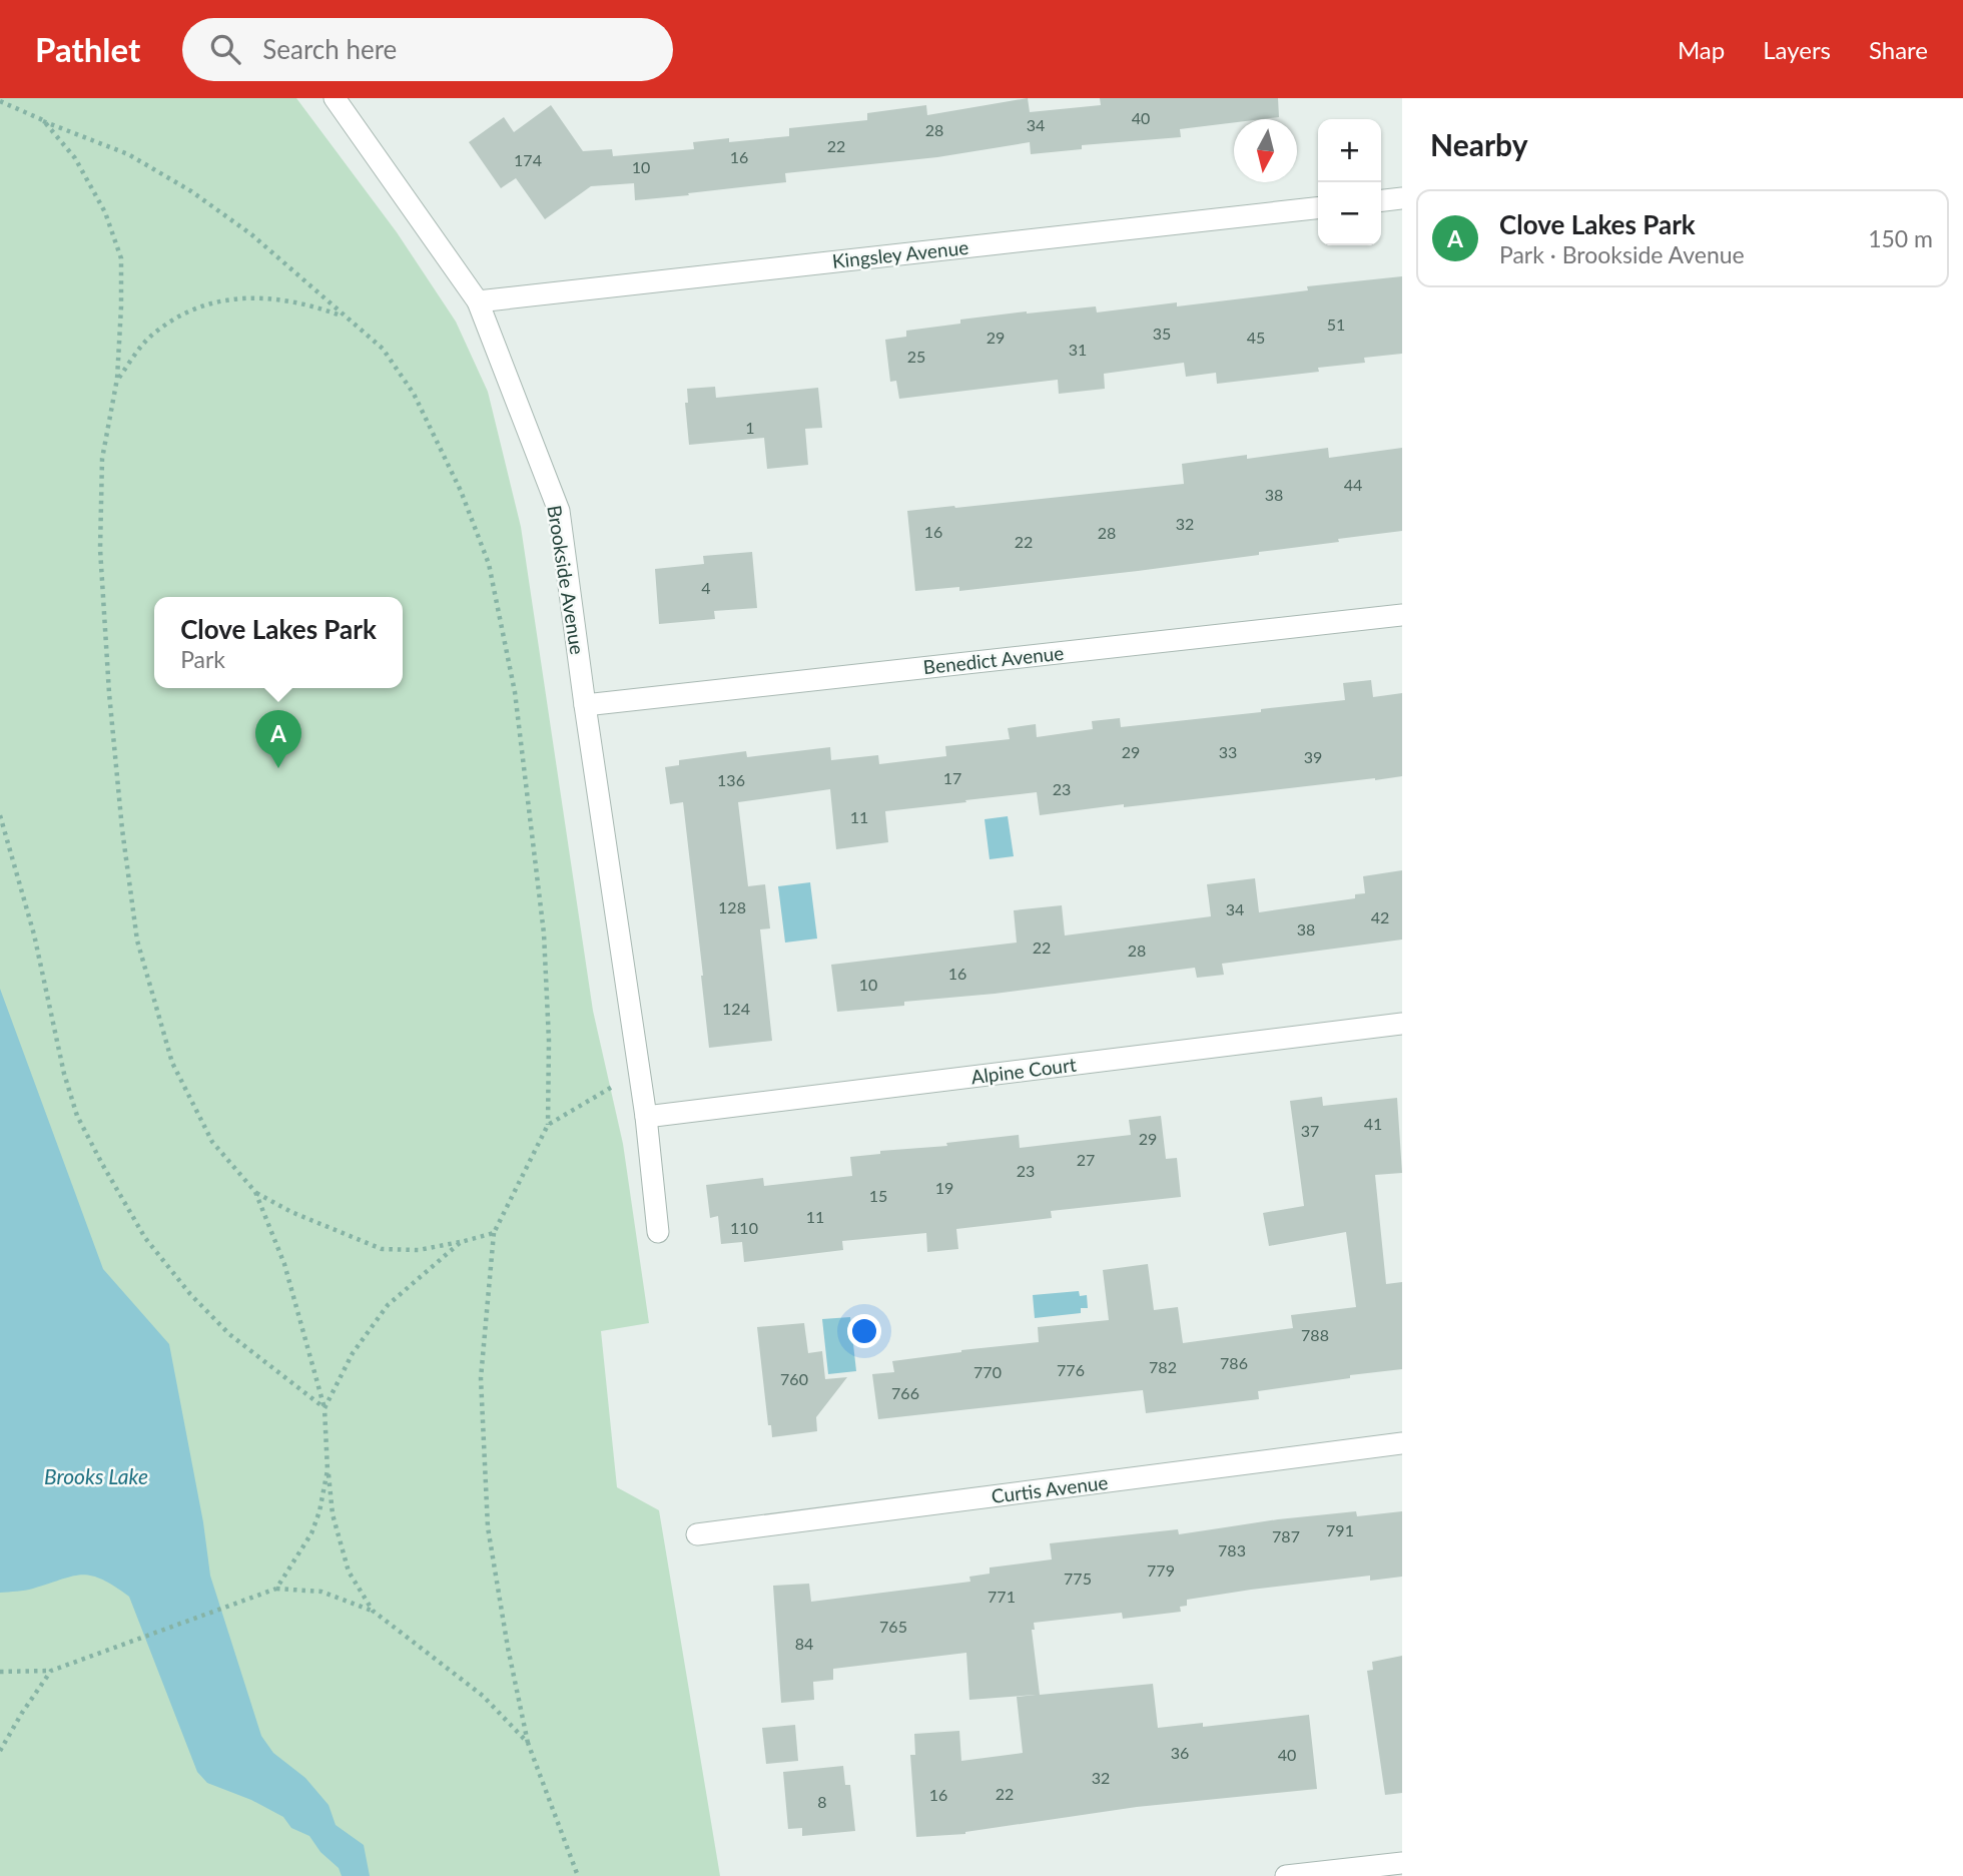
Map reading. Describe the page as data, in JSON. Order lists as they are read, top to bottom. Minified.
{"streets":{"street":["Kingsley Avenue","Brookside Avenue","Benedict Avenue","Alpine Court","Curtis Avenue"]},"crossings":[["Kingsley Avenue","Brookside Avenue"],["Brookside Avenue","Benedict Avenue"],["Brookside Avenue","Alpine Court"]],"water":["Brooks Lake"],"house_numbers":["40","34","28","22","16","174","10","51","35","29","45","31","25","1","44","38","32","16","28","22","4","29","33","39","17","136","23","11","128","34","42","38","22","28","16","10","124","41","37","29","27","23","19","15","11","110","788","786","782","776","770","760","766","791","787","783","779","775","771","765","84","36","40","32","22","16","8"],"north":"bottom","page":{"header":"Pathlet","search":"Search here","nav":["Map","Layers","Share"],"heading":"Nearby","map_buttons":["+","−"],"list":[{"mark":"A","name":"Clove Lakes Park","note":"Park · Brookside Avenue","value":"150 m"}],"popup":["Clove Lakes Park","Park"],"pins":"A"}}
